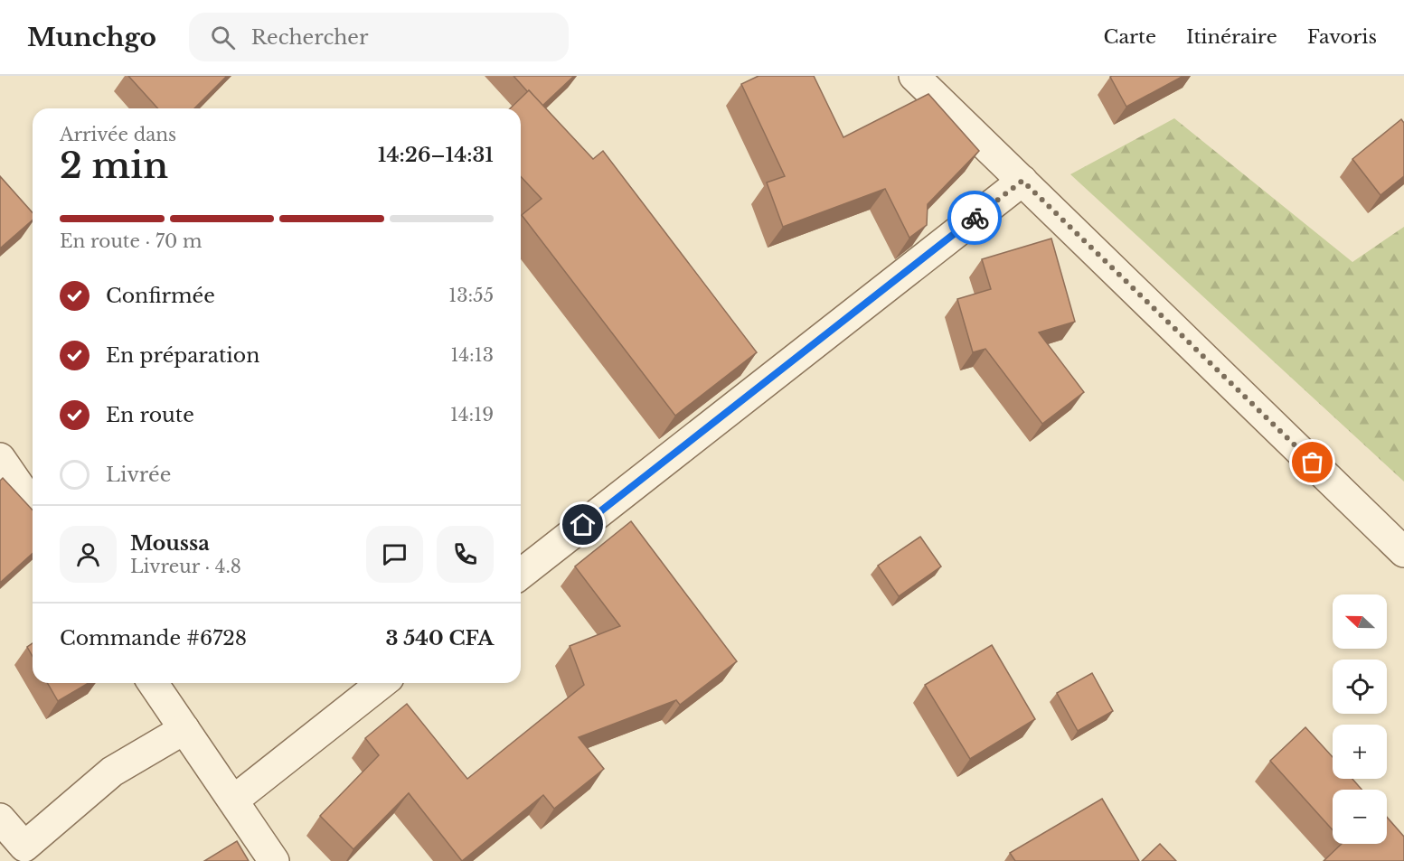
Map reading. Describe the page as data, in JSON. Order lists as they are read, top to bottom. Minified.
{"north":"left","page":{"header":"Munchgo","search":"Rechercher","nav":["Carte","Itinéraire","Favoris"],"heading":["2 min","Arrivée dans","14:26–14:31"],"panel":["Moussa","Livreur · 4.8","Commande #6728","3 540 CFA"],"bar":"En route · 70 m","list":[["Confirmée","13:55"],["En préparation","14:13"],["En route","14:19"],"Livrée"],"map_buttons":["+","−"]}}
